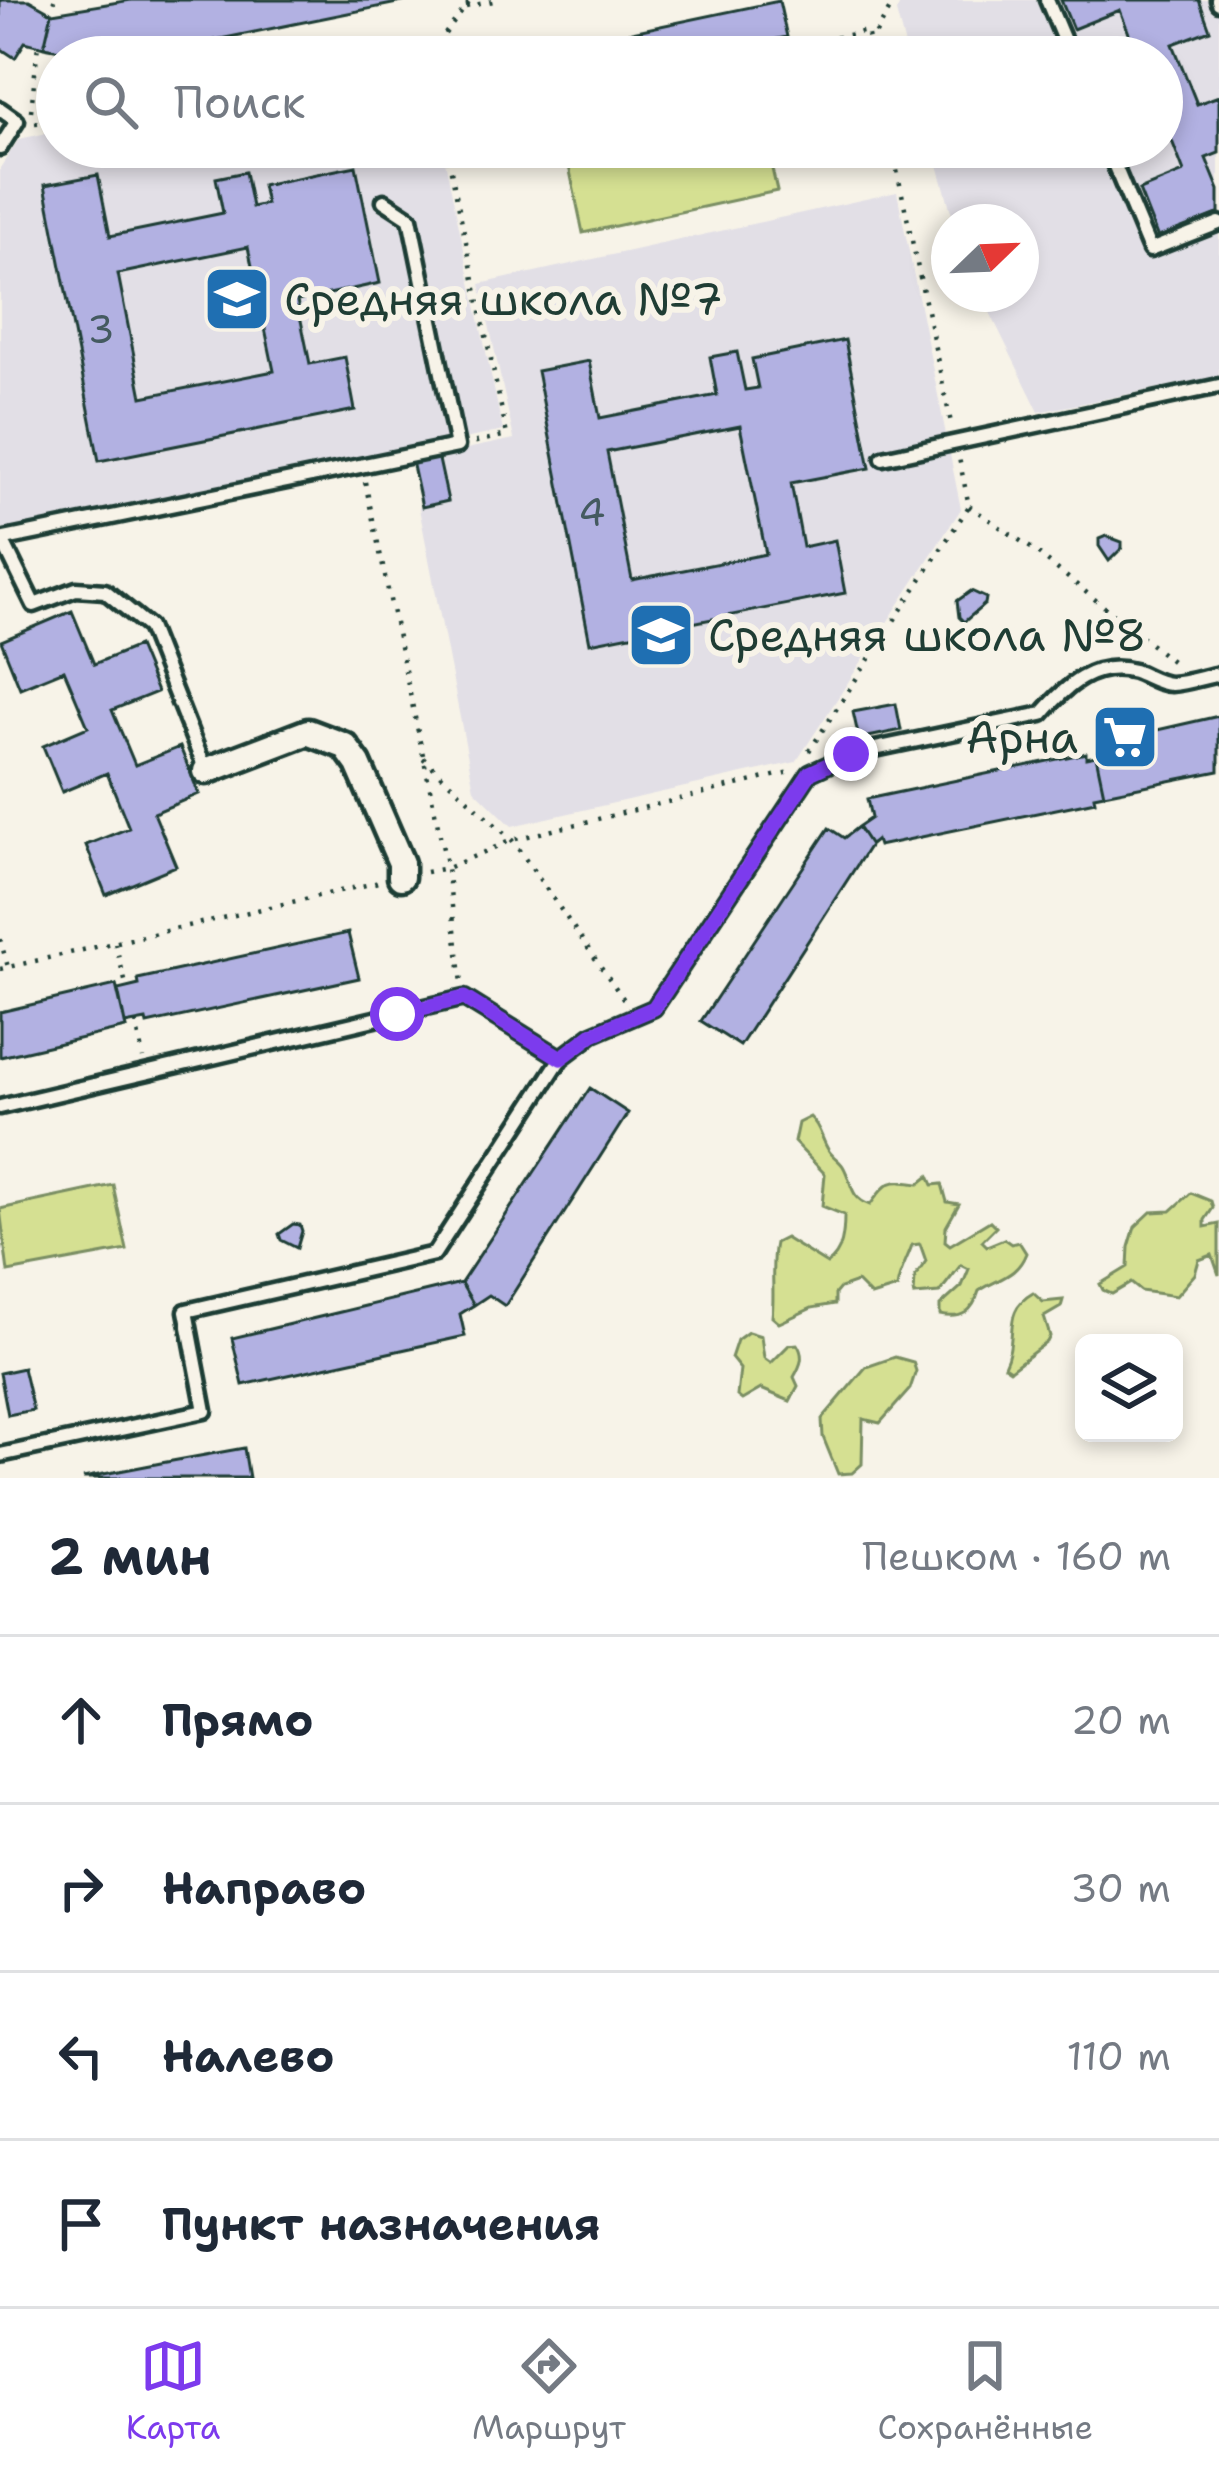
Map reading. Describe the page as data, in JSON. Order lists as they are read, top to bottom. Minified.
{"places":{"school or university":["Средняя школа №7","Средняя школа №8"],"supermarket":["Арна"]},"house_numbers":["3","4"],"north":"top right","page":{"search":"Поиск","heading":["2 мин","Пешком · 160 m"],"list":[["Прямо","20 m"],["Направо","30 m"],["Налево","110 m"],"Пункт назначения"],"nav":["Карта","Маршрут","Сохранённые"]}}
